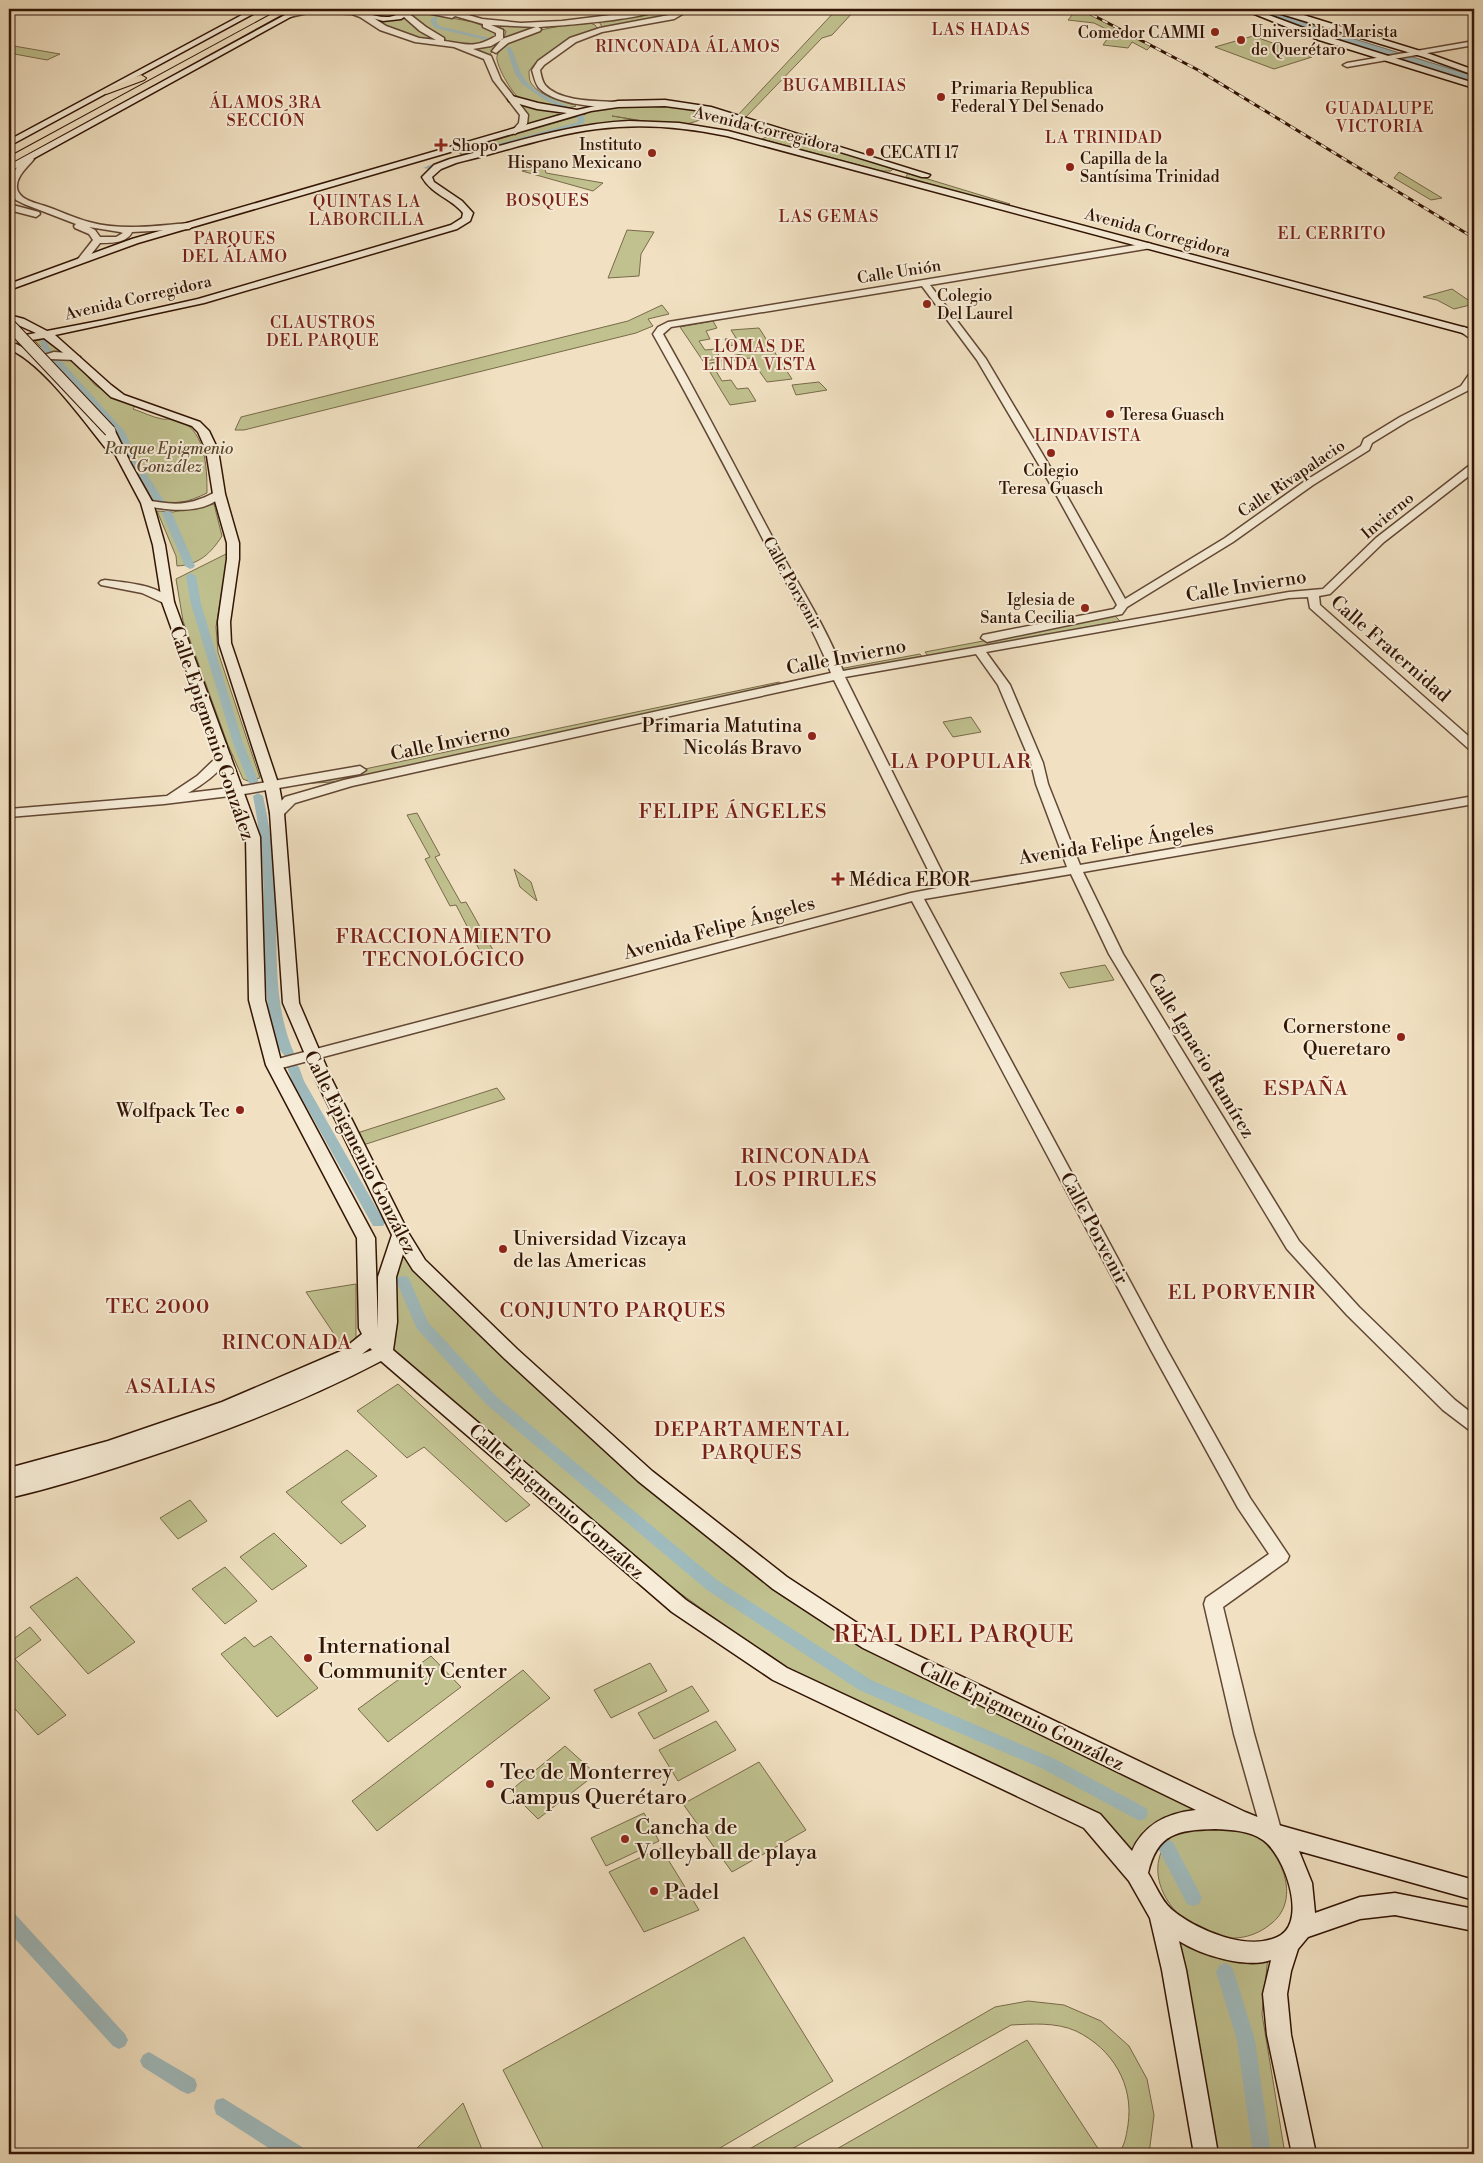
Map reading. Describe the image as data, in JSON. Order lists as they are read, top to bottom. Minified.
{"streets":{"main road":["Avenida Corregidora","Calle Epigmenio González"],"street":["Calle Unión","Calle Rivapalacio","Invierno","Calle Porvenir","Calle Invierno","Calle Fraternidad","Avenida Felipe Ángeles","Calle Ignacio Ramírez"]},"crossings":[["Avenida Corregidora","Calle Unión"],["Avenida Corregidora","Calle Epigmenio González"],["Calle Unión","Calle Porvenir"],["Calle Rivapalacio","Calle Invierno"],["Invierno","Calle Invierno"],["Invierno","Calle Fraternidad"],["Calle Porvenir","Calle Invierno"],["Calle Porvenir","Calle Epigmenio González"],["Calle Porvenir","Avenida Felipe Ángeles"],["Calle Invierno","Calle Fraternidad"],["Calle Invierno","Calle Epigmenio González"],["Calle Invierno","Calle Ignacio Ramírez"],["Calle Epigmenio González","Avenida Felipe Ángeles"],["Avenida Felipe Ángeles","Calle Ignacio Ramírez"]],"districts":["LAS HADAS","RINCONADA ÁLAMOS","BUGAMBILIAS","ÁLAMOS 3RA SECCIÓN","GUADALUPE VICTORIA","LA TRINIDAD","BOSQUES","QUINTAS LA LABORCILLA","LAS GEMAS","EL CERRITO","PARQUES DEL ÁLAMO","CLAUSTROS DEL PARQUE","LOMAS DE LINDA VISTA","LINDAVISTA","LA POPULAR","FELIPE ÁNGELES","FRACCIONAMIENTO TECNOLÓGICO","ESPAÑA","RINCONADA LOS PIRULES","EL PORVENIR","TEC 2000","CONJUNTO PARQUES","RINCONADA","ASALIAS","DEPARTAMENTAL PARQUES","REAL DEL PARQUE"],"parks":["Parque Epigmenio González"],"places":{"other":["Comedor CAMMI","Universidad Marista de Querétaro","Primaria Republica Federal Y Del Senado","CECATI 17","Instituto Hispano Mexicano","Capilla de la Santísima Trinidad","Colegio Del Laurel","Teresa Guasch","Colegio Teresa Guasch","Iglesia de Santa Cecilia","Primaria Matutina Nicolás Bravo","Cornerstone Queretaro","Wolfpack Tec","Universidad Vizcaya de las Americas","International Community Center","Tec de Monterrey Campus Querétaro","Cancha de Volleyball de playa","Padel"],"health":["Shopo","Médica EBOR"]}}
